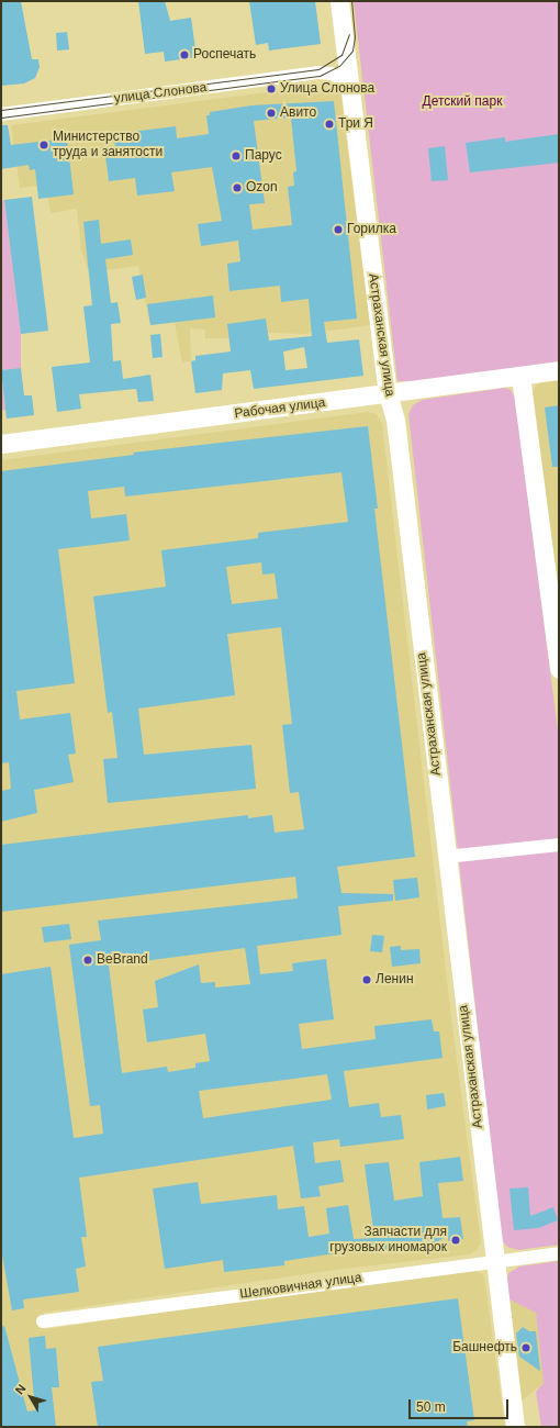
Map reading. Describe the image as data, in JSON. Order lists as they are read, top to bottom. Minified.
{"streets":{"main road":["Астраханская улица","Рабочая улица"],"street":["улица Слонова","Шелковичная улица"]},"crossings":[["улица Слонова","Астраханская улица"],["Астраханская улица","Рабочая улица"],["Астраханская улица","Шелковичная улица"]],"parks":["Детский парк"],"places":["Роспечать","Улица Слонова","Авито","Три Я","Министерство труда и занятости","Парус","Ozon","Горилка","BeBrand","Ленин","Запчасти для грузовых иномарок","Башнефть"],"scale_bar":"50 m","north":"top left"}
